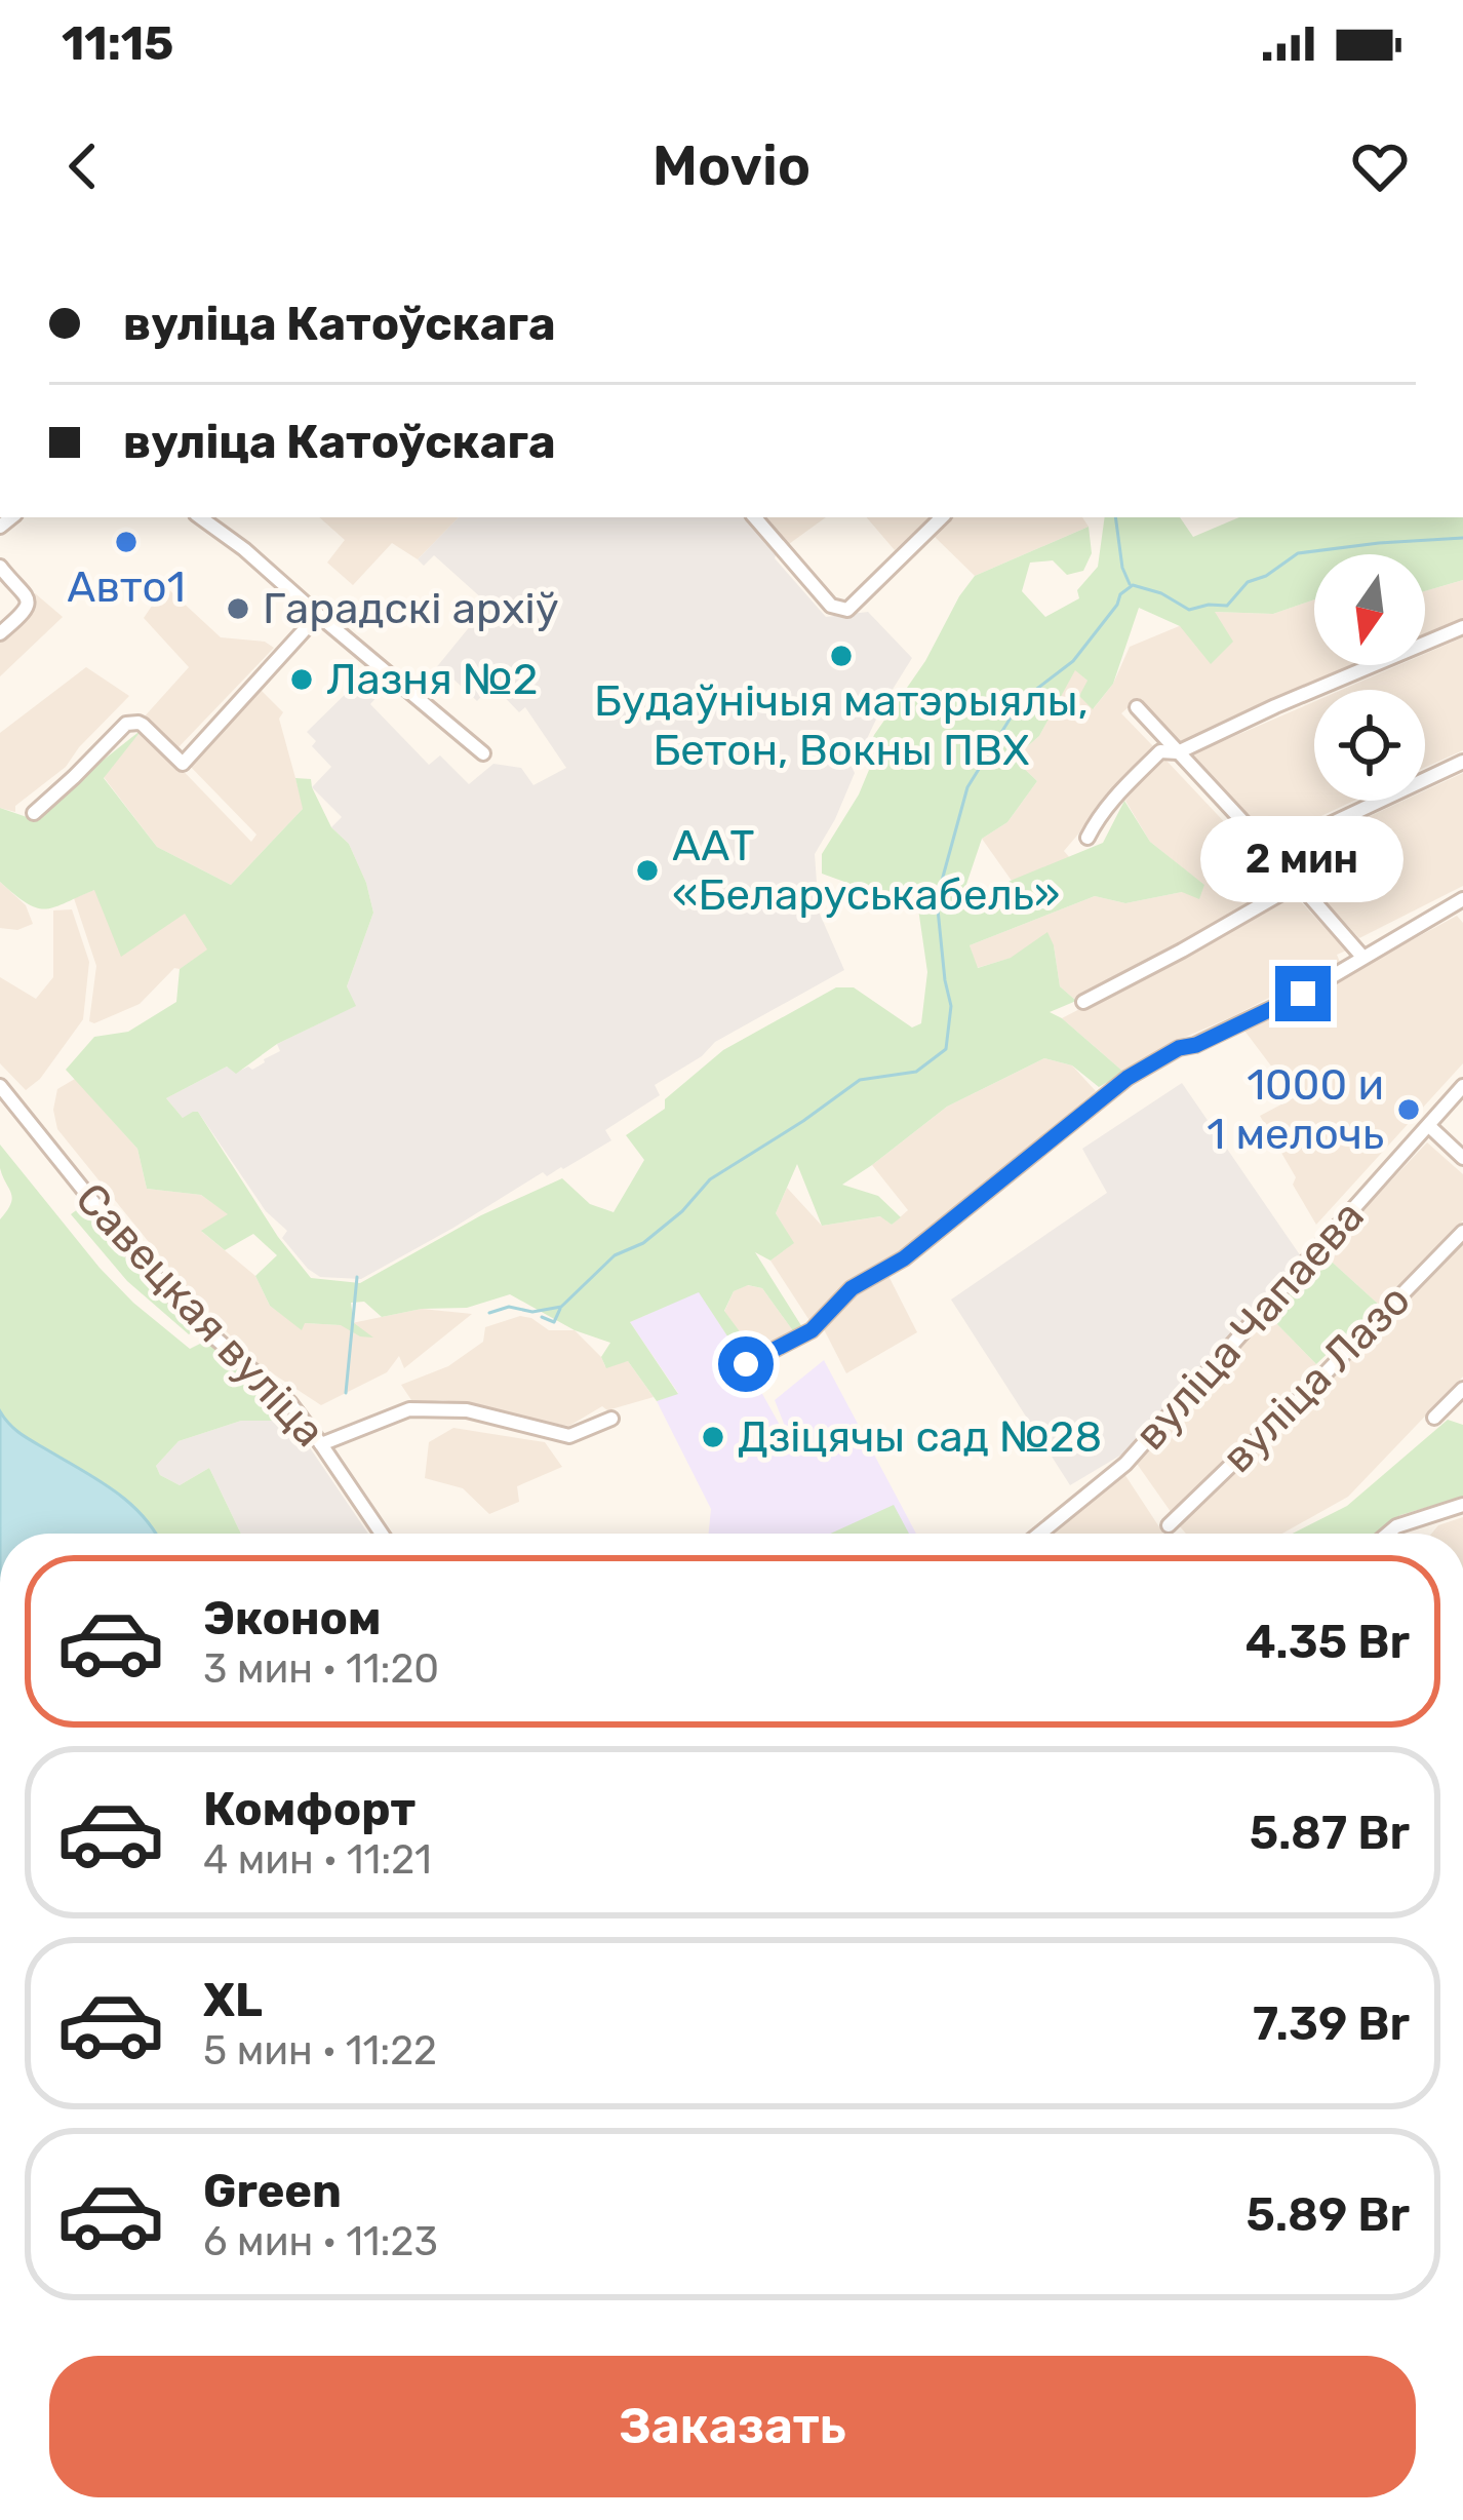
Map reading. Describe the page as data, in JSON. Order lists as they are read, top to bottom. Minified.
{"streets":{"street":["Савецкая вуліца","вуліца Чапаева","вуліца Лазо"]},"places":["Авто1","Гарадскі архіў","Будаўнічыя матэрыялы, Бетон, Вокны ПВХ","Лазня №2","ААТ «Беларуськабель»","1000 и 1 мелочь","Дзіцячы сад №28"],"north":"bottom","page":{"status":"11:15","header":"Movio","banner":["вуліца Катоўскага","вуліца Катоўскага"],"bubble":"2 мин","list":[{"name":"Эконом","note":"3 мин · 11:20","value":"4.35 Br"},{"name":"Комфорт","note":"4 мин · 11:21","value":"5.87 Br"},{"name":"XL","note":"5 мин · 11:22","value":"7.39 Br"},{"name":"Green","note":"6 мин · 11:23","value":"5.89 Br"}],"buttons":"Заказать"}}
